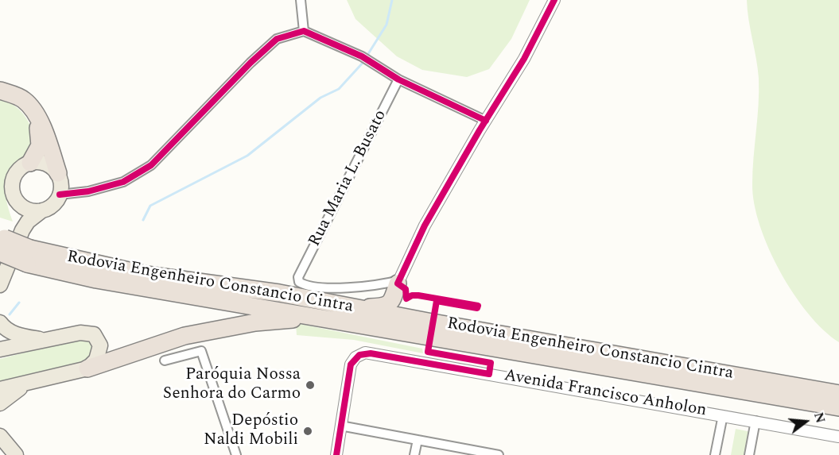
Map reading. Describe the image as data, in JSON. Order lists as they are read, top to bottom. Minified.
{"streets":{"highway":["Rodovia Engenheiro Constancio Cintra"],"street":["Rua Maria L. Busato","Avenida Francisco Anholon"]},"places":["Paróquia Nossa Senhora do Carmo","Depóstio Naldi Mobili"],"north":"right"}
